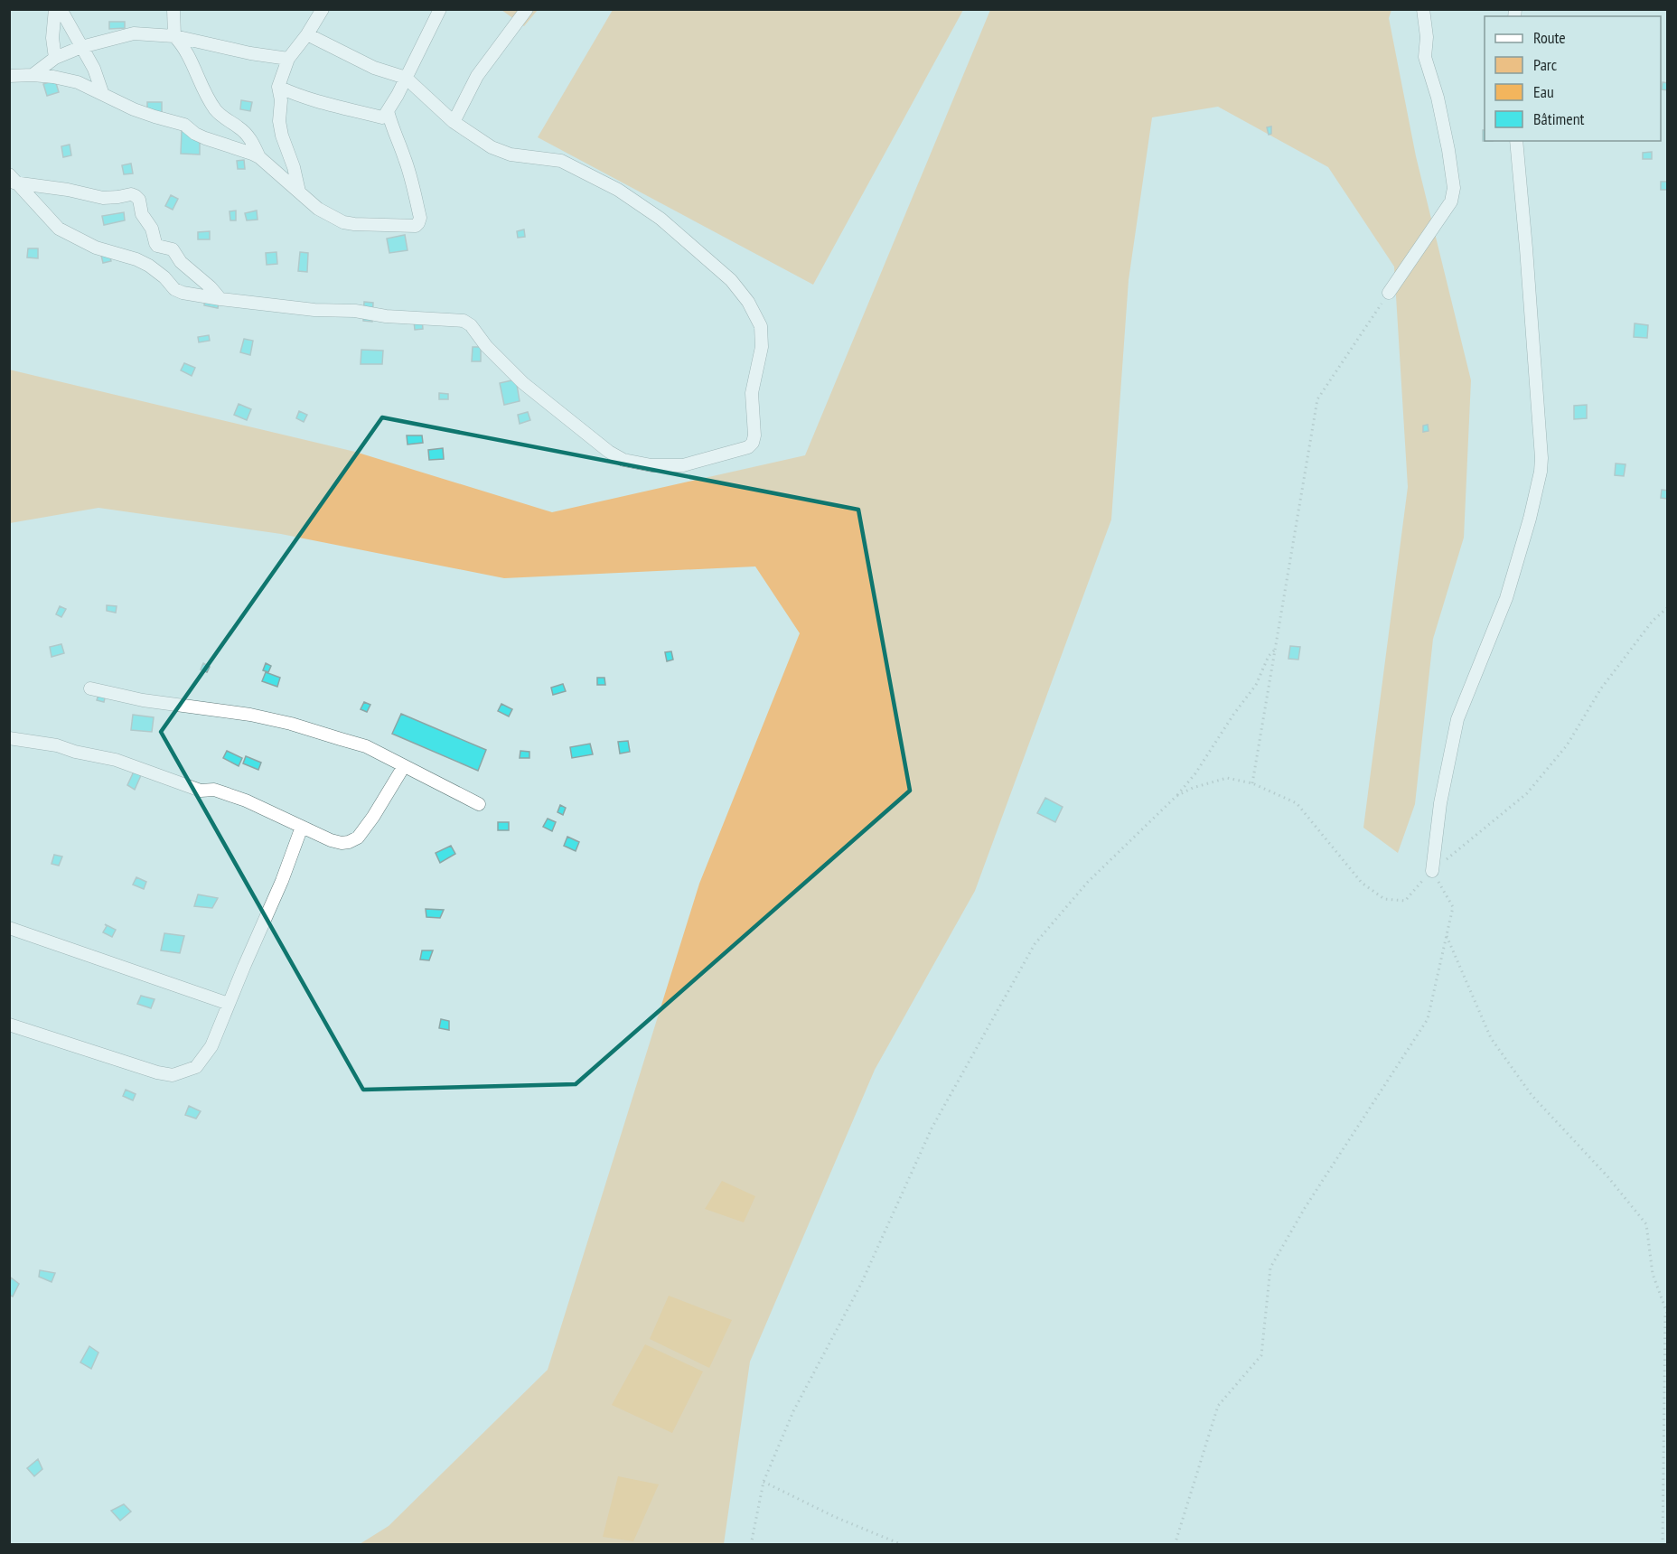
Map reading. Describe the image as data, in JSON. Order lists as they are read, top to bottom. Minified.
{"legend":["Route","Parc","Eau","Bâtiment"]}
